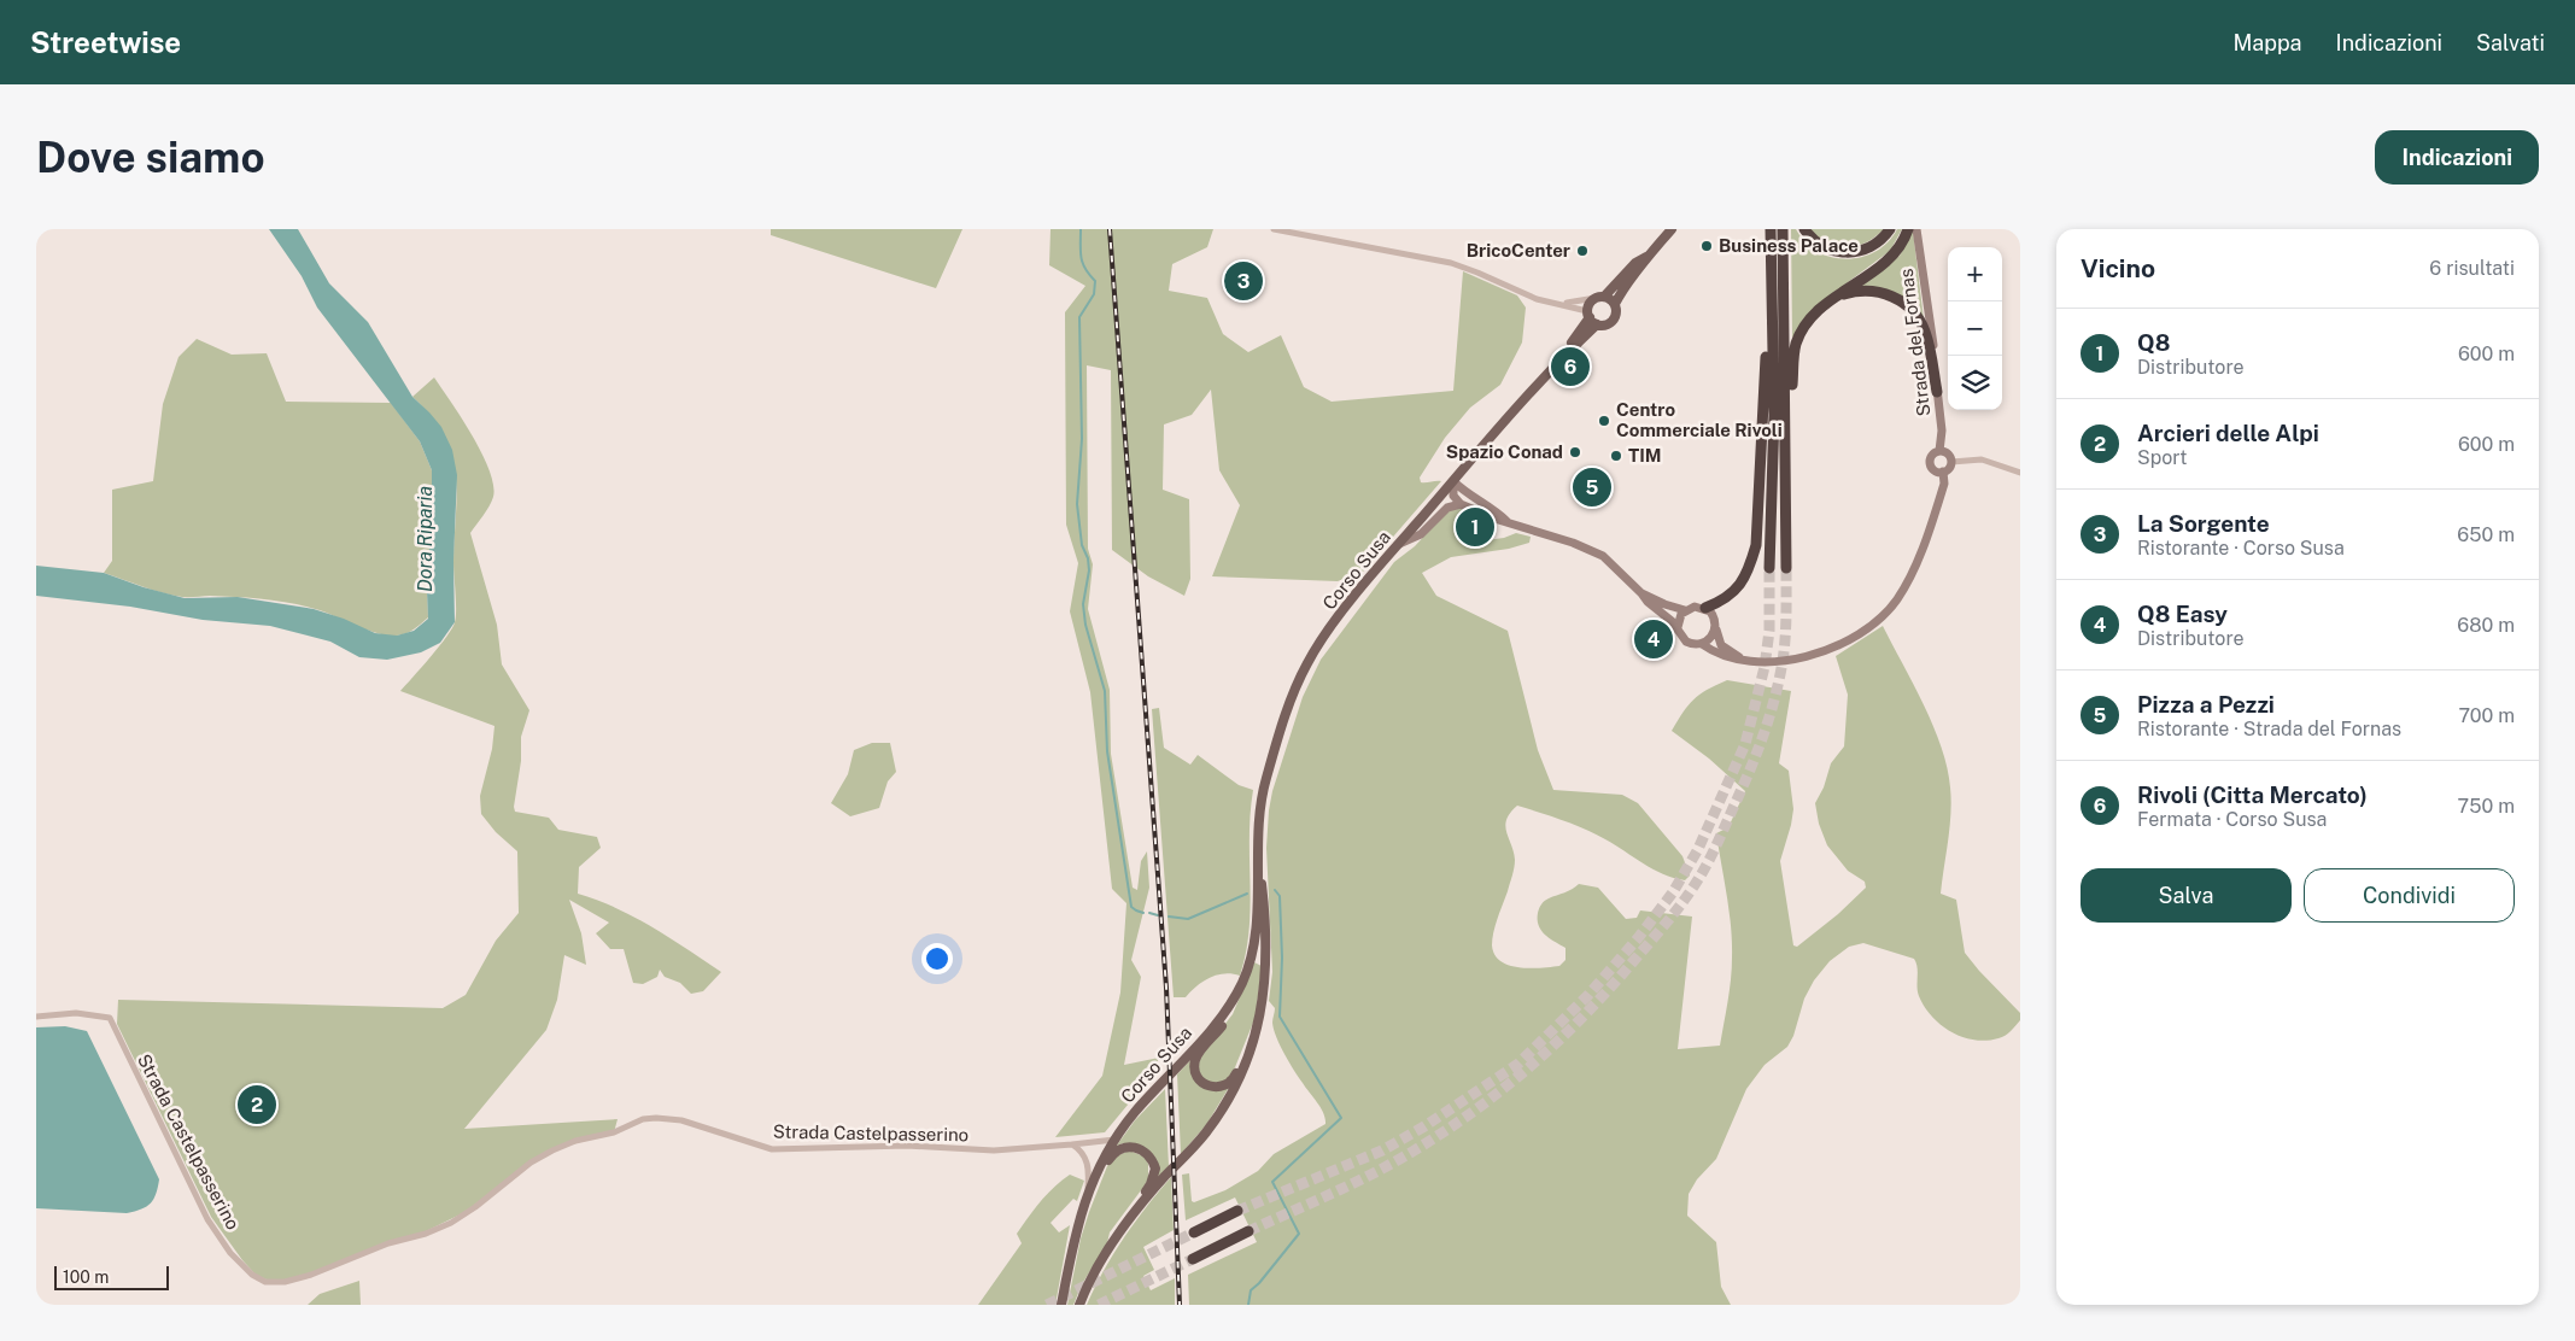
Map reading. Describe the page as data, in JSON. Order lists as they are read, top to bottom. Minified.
{"streets":{"main road":["Corso Susa"],"street":["Strada del Fornas","Strada Castelpasserino"]},"crossings":[["Corso Susa","Strada Castelpasserino"]],"water":["Dora Riparia"],"places":["Business Palace","BricoCenter","Centro Commerciale Rivoli","Spazio Conad","TIM"],"scale_bar":"100 m","page":{"header":"Streetwise","nav":["Mappa","Indicazioni","Salvati"],"buttons":["Indicazioni",["Salva","Condividi"]],"title":"Dove siamo","heading":["Vicino","6 risultati"],"map_buttons":["+","−"],"pins":["3","6","5","1","4","2"],"list":[{"mark":"1","name":"Q8","note":"Distributore","value":"600 m"},{"mark":"2","name":"Arcieri delle Alpi","note":"Sport","value":"600 m"},{"mark":"3","name":"La Sorgente","note":"Ristorante · Corso Susa","value":"650 m"},{"mark":"4","name":"Q8 Easy","note":"Distributore","value":"680 m"},{"mark":"5","name":"Pizza a Pezzi","note":"Ristorante · Strada del Fornas","value":"700 m"},{"mark":"6","name":"Rivoli (Citta Mercato)","note":"Fermata · Corso Susa","value":"750 m"}],"scale":"100 m"}}
